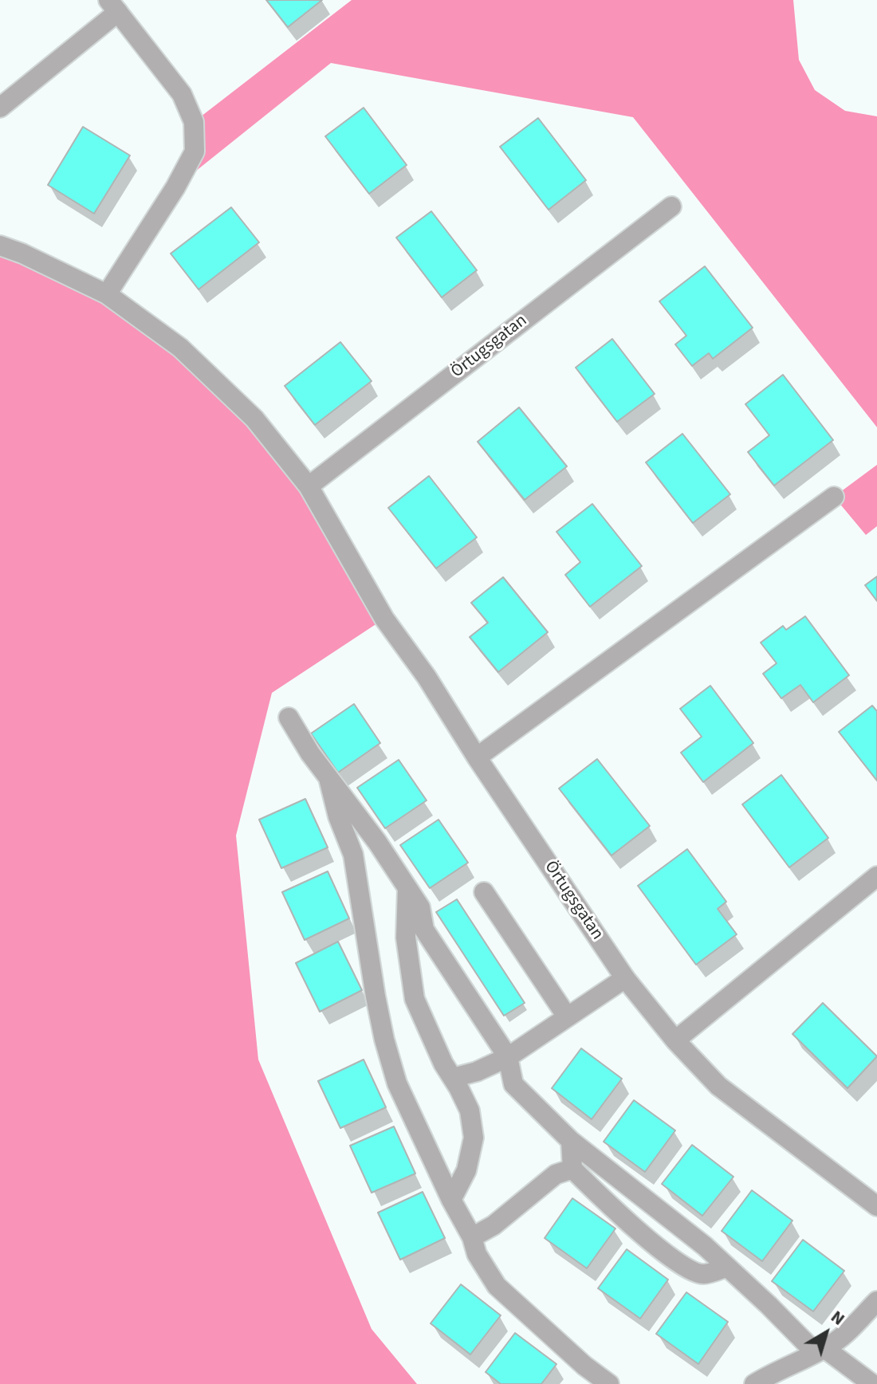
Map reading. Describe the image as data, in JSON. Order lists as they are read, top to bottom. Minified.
{"streets":{"street":["Örtugsgatan"]},"north":"top right"}
